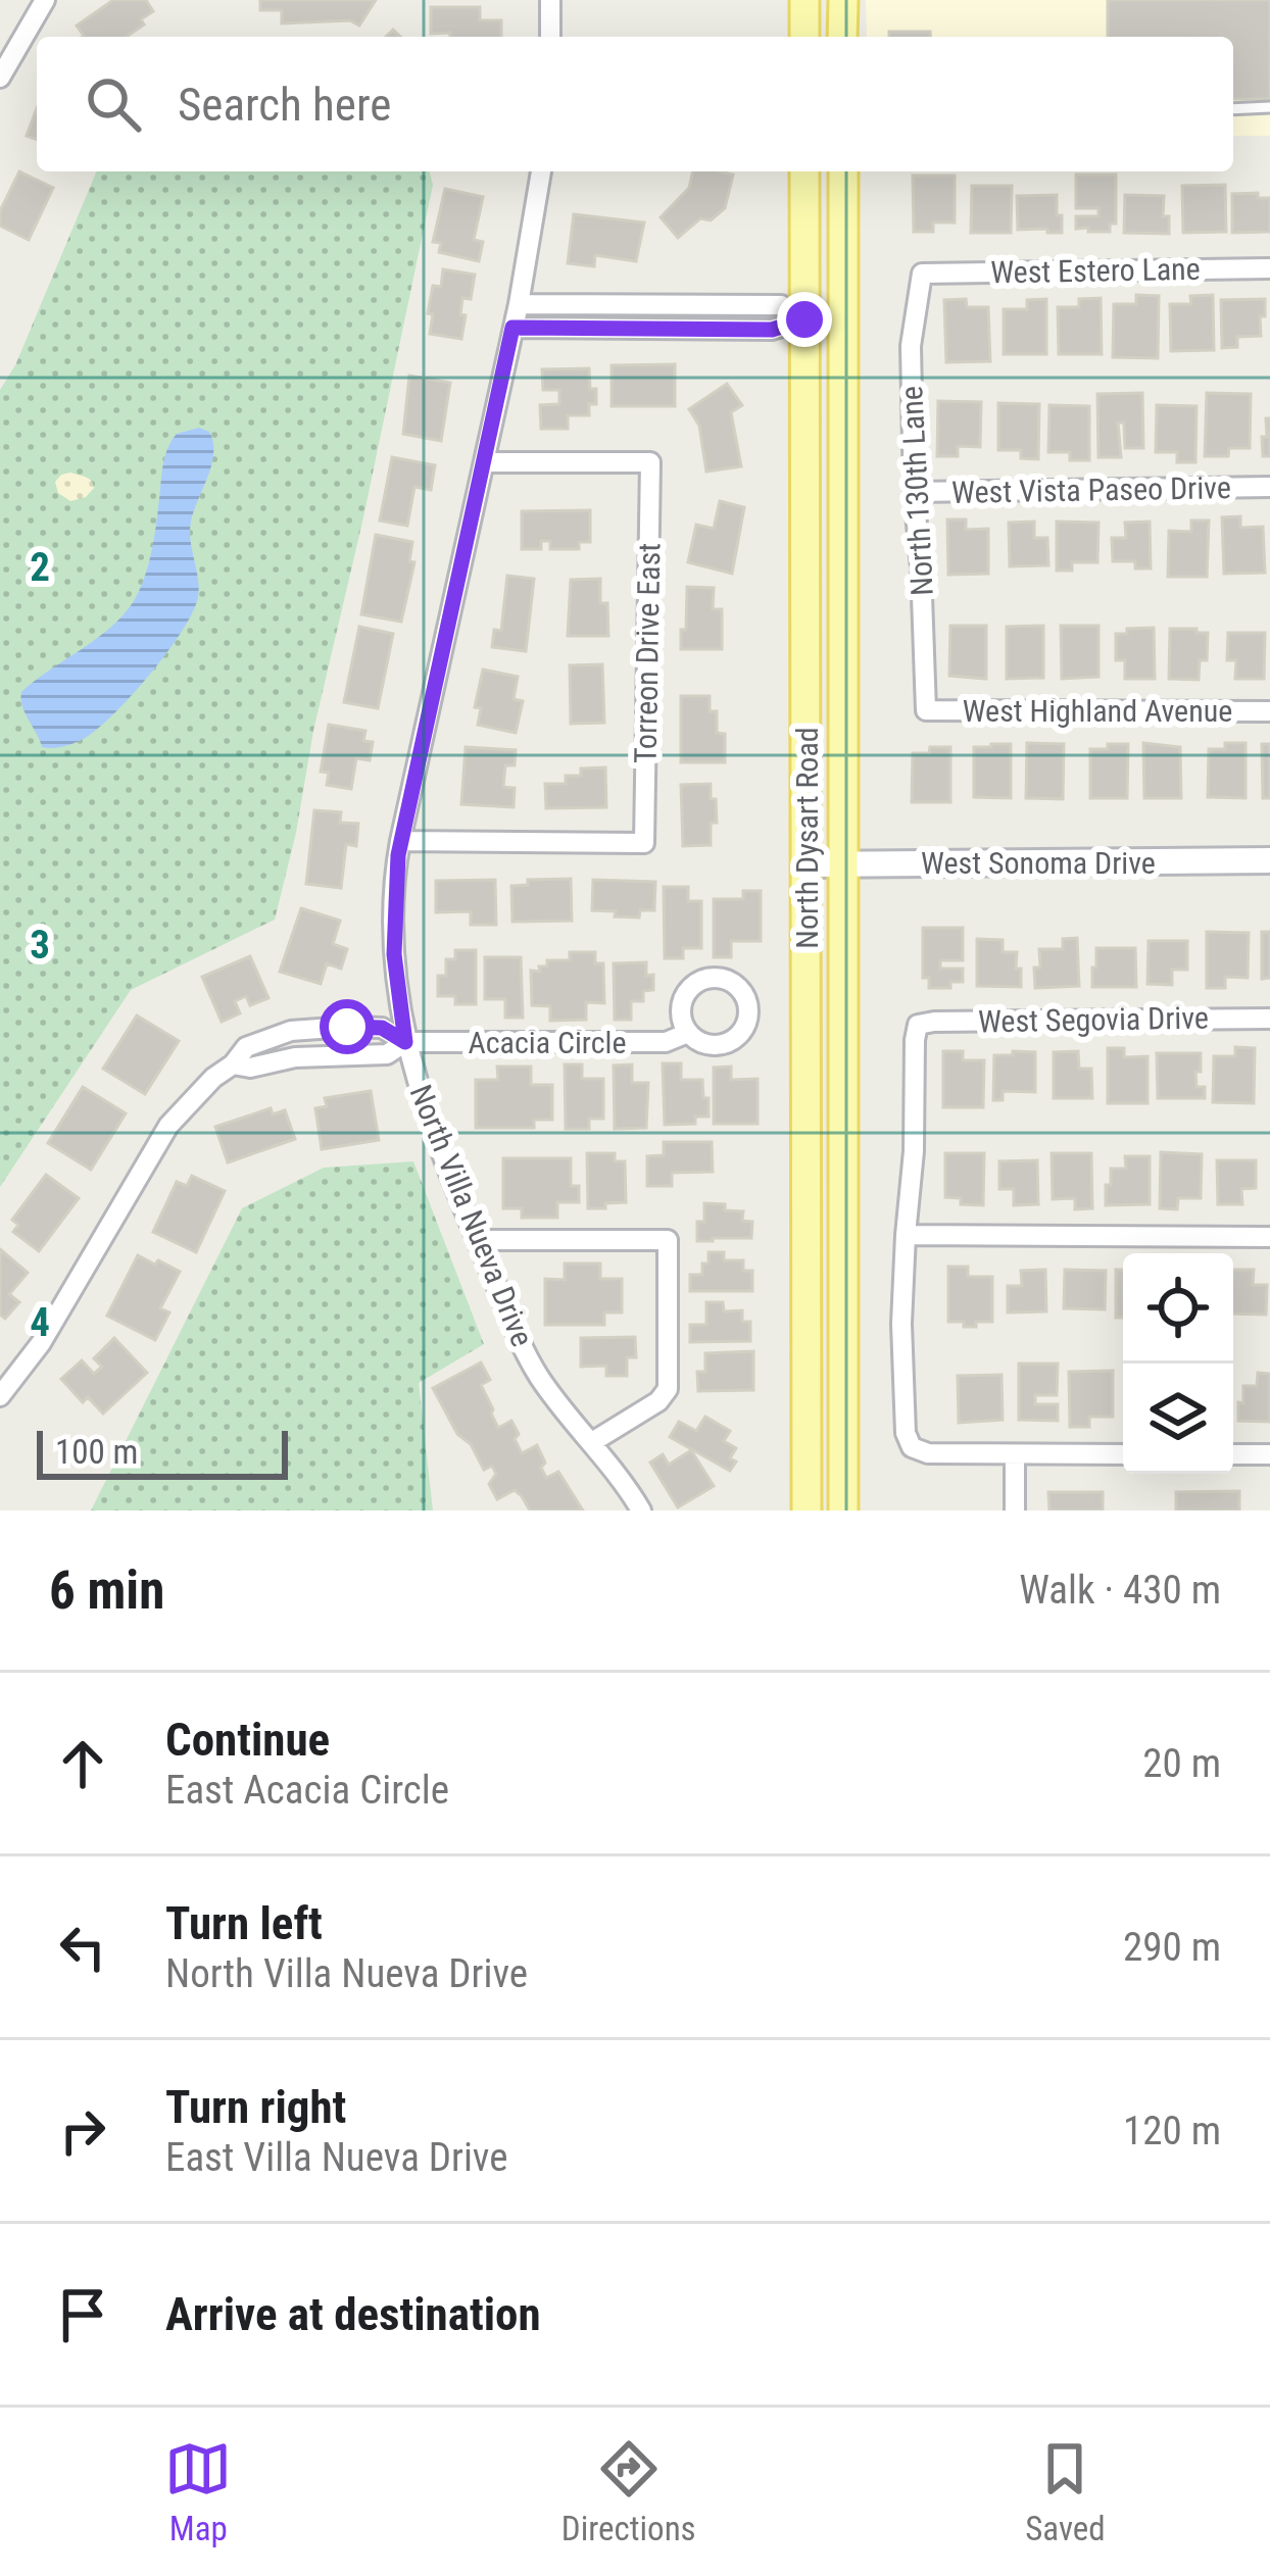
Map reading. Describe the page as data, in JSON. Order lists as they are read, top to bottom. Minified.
{"streets":{"main road":["North Dysart Road"],"street":["West Estero Lane","West Vista Paseo Drive","North 130th Lane","Torreon Drive East","West Highland Avenue","West Sonoma Drive","West Segovia Drive","Acacia Circle","North Villa Nueva Drive"]},"crossings":[["West Estero Lane","North 130th Lane"],["West Vista Paseo Drive","North 130th Lane"],["North 130th Lane","West Highland Avenue"],["Torreon Drive East","North Villa Nueva Drive"],["North Dysart Road","West Sonoma Drive"],["Acacia Circle","North Villa Nueva Drive"]],"scale_bar":"100 m","page":{"search":"Search here","scale":"100 m","heading":["6 min","Walk · 430 m"],"list":[["Continue","East Acacia Circle","20 m"],["Turn left","North Villa Nueva Drive","290 m"],["Turn right","East Villa Nueva Drive","120 m"],"Arrive at destination"],"nav":["Map","Directions","Saved"]},"grid":{"rows":["2","3","4"]}}
